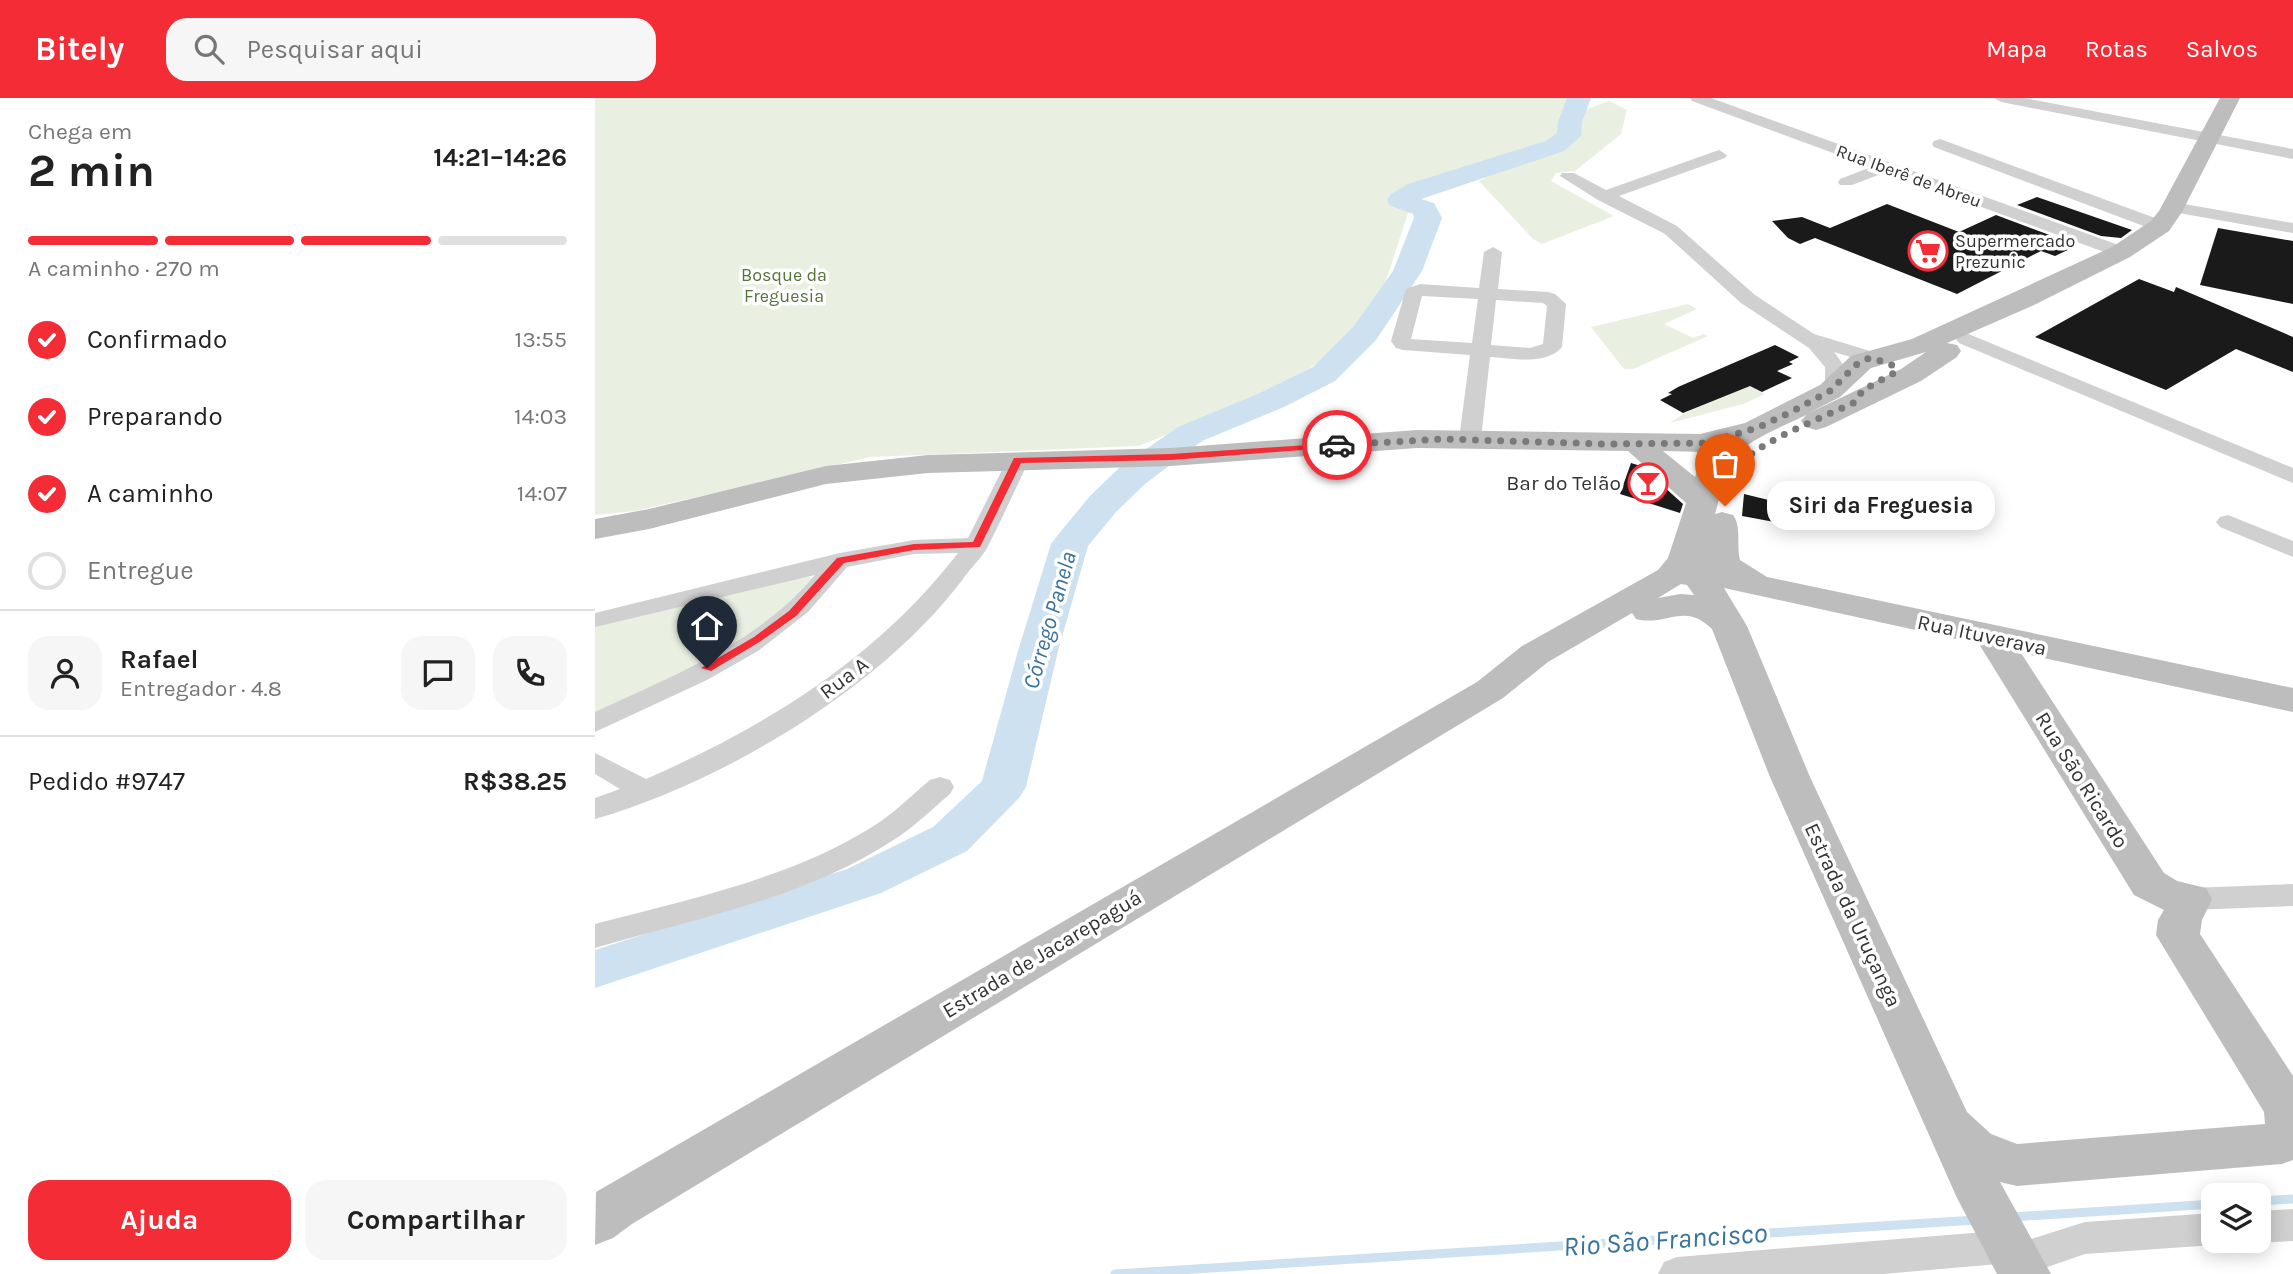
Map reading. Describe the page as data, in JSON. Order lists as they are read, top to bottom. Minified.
{"streets":{"main road":["Rua Ituverava","Rua São Ricardo","Estrada da Uruçanga","Estrada de Jacarepaguá"],"street":["Rua Iberê de Abreu","Rua A"]},"crossings":[["Rua Iberê de Abreu","Estrada de Jacarepaguá"],["Rua Ituverava","Rua São Ricardo"],["Rua Ituverava","Estrada da Uruçanga"],["Rua Ituverava","Estrada de Jacarepaguá"],["Estrada da Uruçanga","Estrada de Jacarepaguá"]],"water":["Córrego Panela","Rio São Francisco"],"parks":["Bosque da Freguesia"],"places":{"supermarket":["Supermercado Prezunic"],"bar":["Bar do Telão"],"other":["Siri da Freguesia"]},"page":{"header":"Bitely","search":"Pesquisar aqui","nav":["Mapa","Rotas","Salvos"],"heading":["2 min","Chega em","14:21–14:26"],"panel":["Rafael","Entregador · 4.8","Pedido #9747","R$38.25"],"bar":"A caminho · 270 m","list":[["Confirmado","13:55"],["Preparando","14:03"],["A caminho","14:07"],"Entregue"],"bubble":"Siri da Freguesia","buttons":["Ajuda","Compartilhar"]}}
